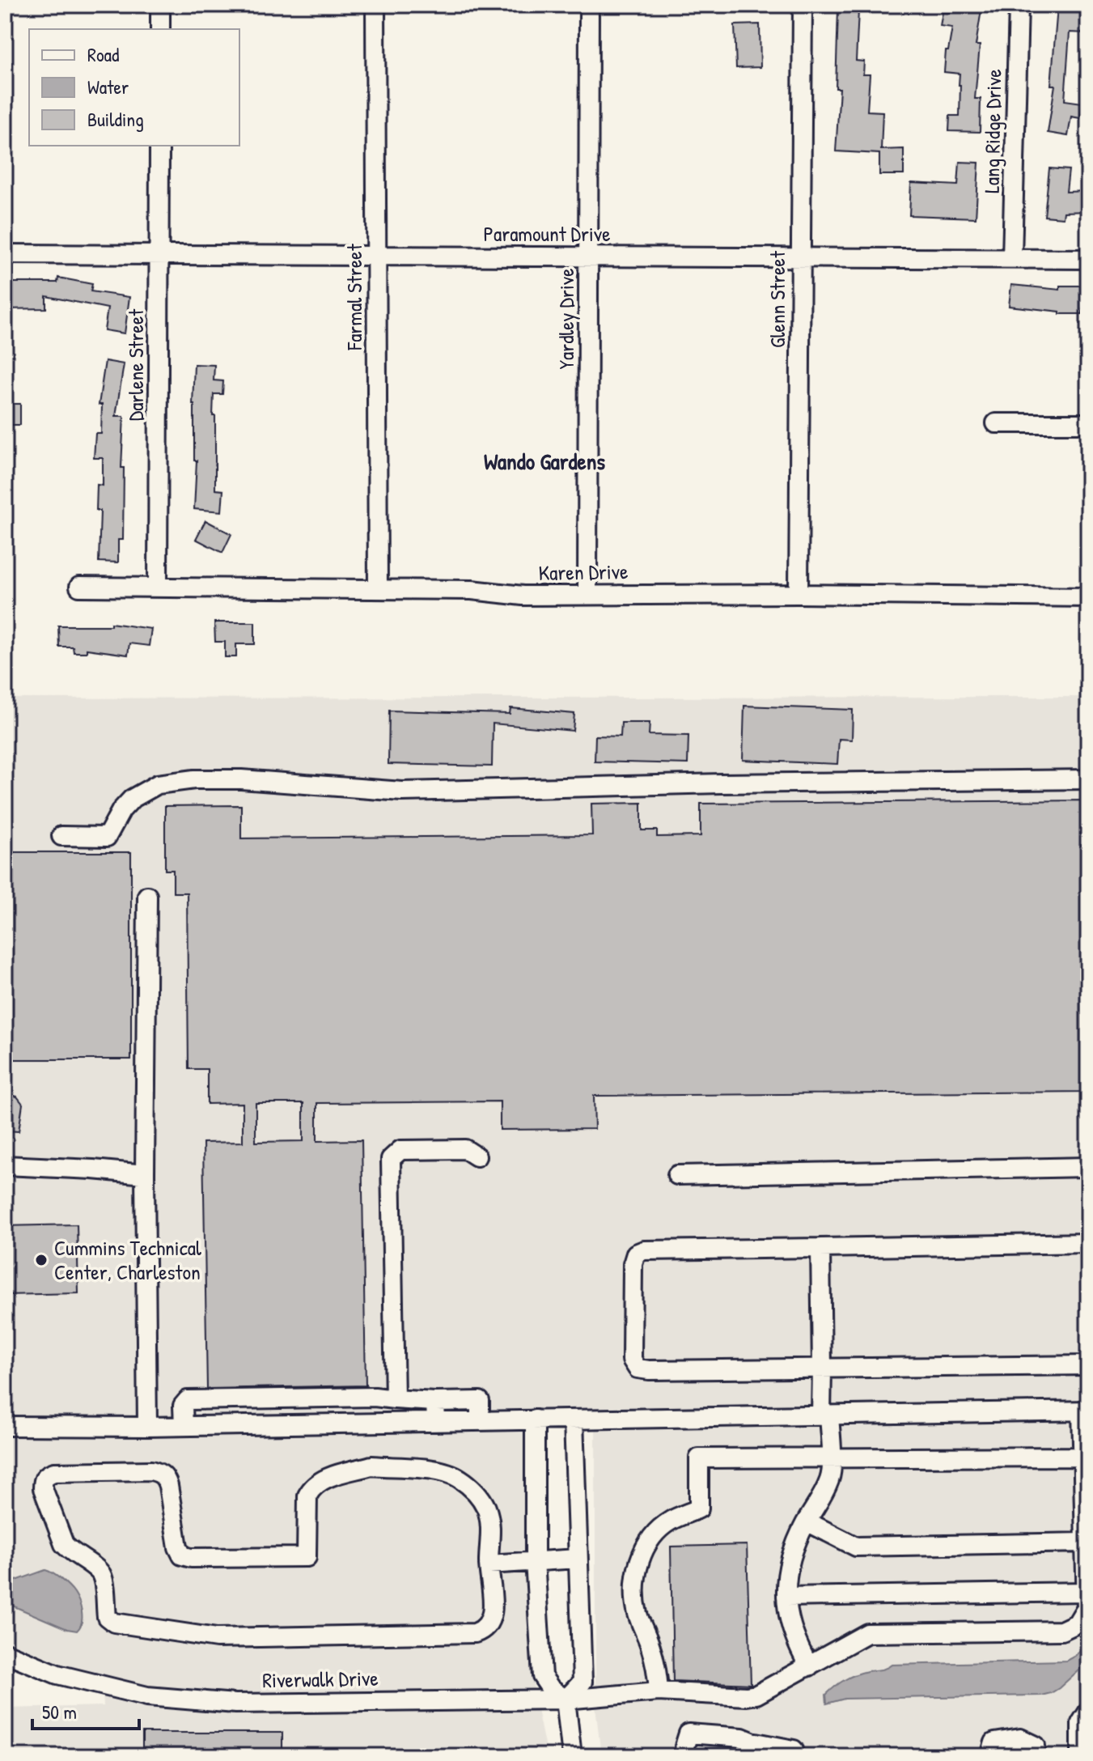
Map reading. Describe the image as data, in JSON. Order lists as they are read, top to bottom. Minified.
{"streets":{"street":["Lang Ridge Drive","Paramount Drive","Farmal Street","Glenn Street","Yardley Drive","Darlene Street","Karen Drive","Riverwalk Drive"]},"crossings":[["Lang Ridge Drive","Paramount Drive"],["Paramount Drive","Farmal Street"],["Paramount Drive","Glenn Street"],["Paramount Drive","Yardley Drive"],["Paramount Drive","Darlene Street"],["Farmal Street","Karen Drive"],["Glenn Street","Karen Drive"],["Yardley Drive","Karen Drive"],["Darlene Street","Karen Drive"]],"districts":["Wando Gardens"],"places":["Cummins Technical Center, Charleston"],"legend":["Road","Water","Building"],"scale_bar":"50 m"}
